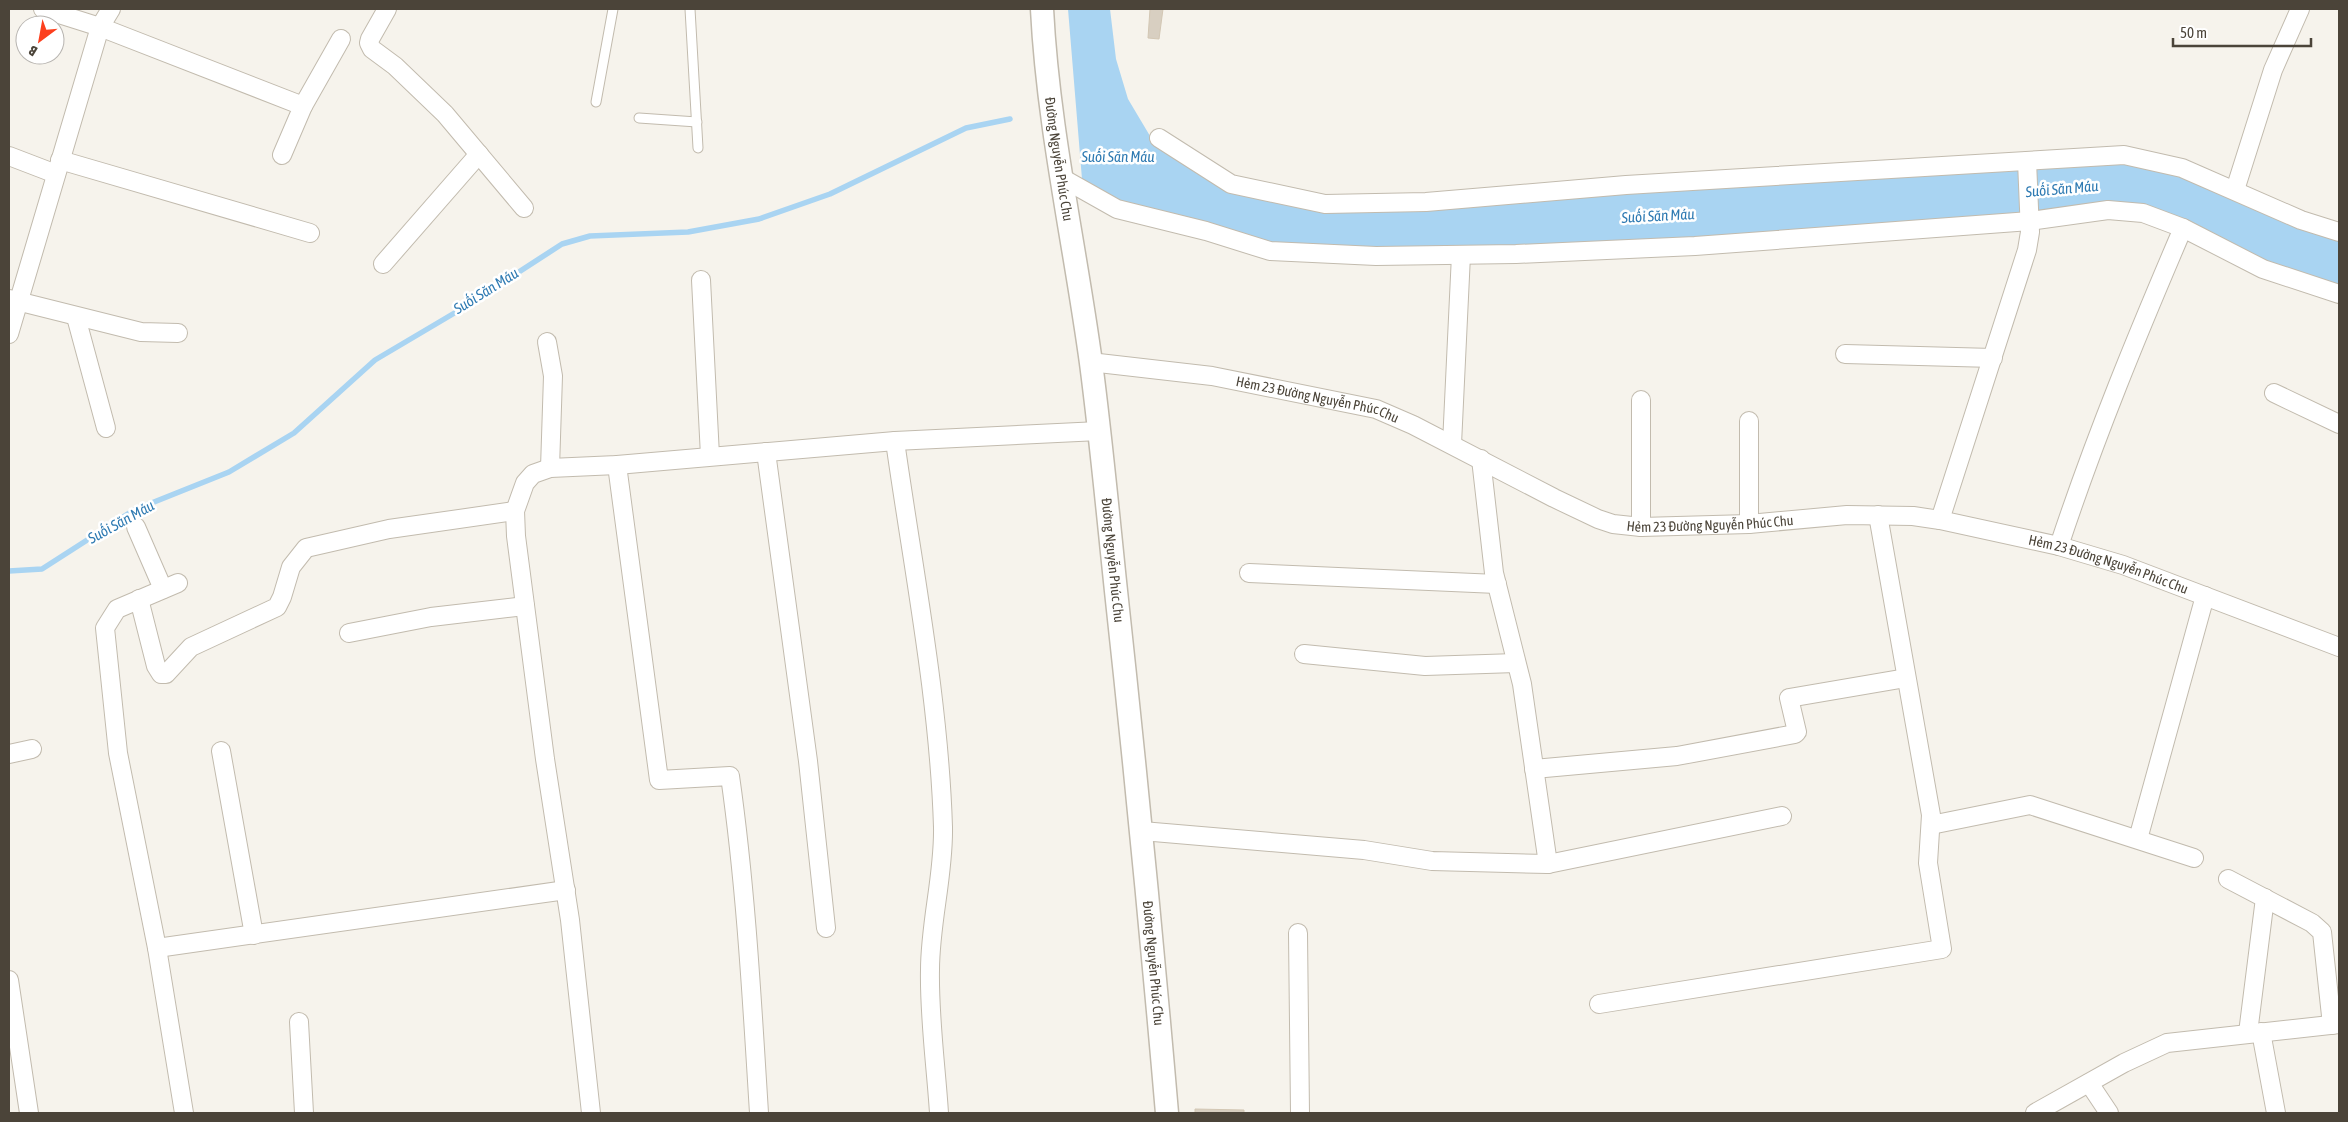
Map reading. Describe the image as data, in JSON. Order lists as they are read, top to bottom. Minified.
{"streets":{"street":["Đường Nguyễn Phúc Chu","Hẻm 23 Đường Nguyễn Phúc Chu"]},"crossings":[["Đường Nguyễn Phúc Chu","Hẻm 23 Đường Nguyễn Phúc Chu"]],"water":["Suối Săn Máu"],"scale_bar":"50 m","north":"bottom left"}
